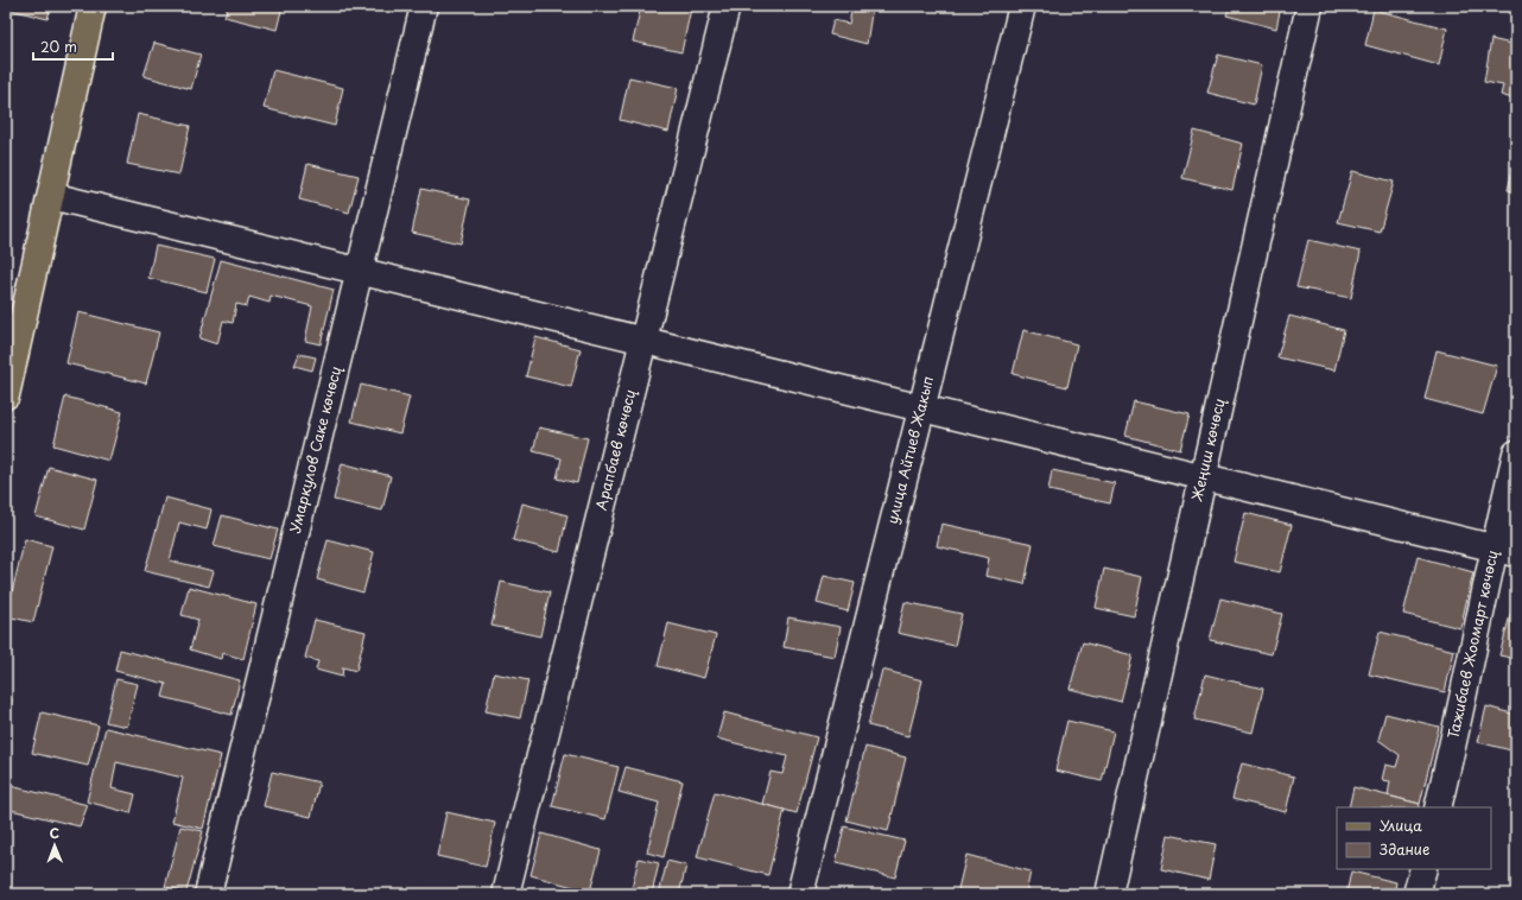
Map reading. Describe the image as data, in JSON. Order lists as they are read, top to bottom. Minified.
{"streets":{"street":["Умаркулов Саке көчөсү","Арапбаев көчөсү","улица Айтиев Жакып","Жеңиш көчөсү","Тажибаев Жоомарт көчөсү"]},"legend":["Улица","Здание"],"scale_bar":"20 m","north":"top"}
